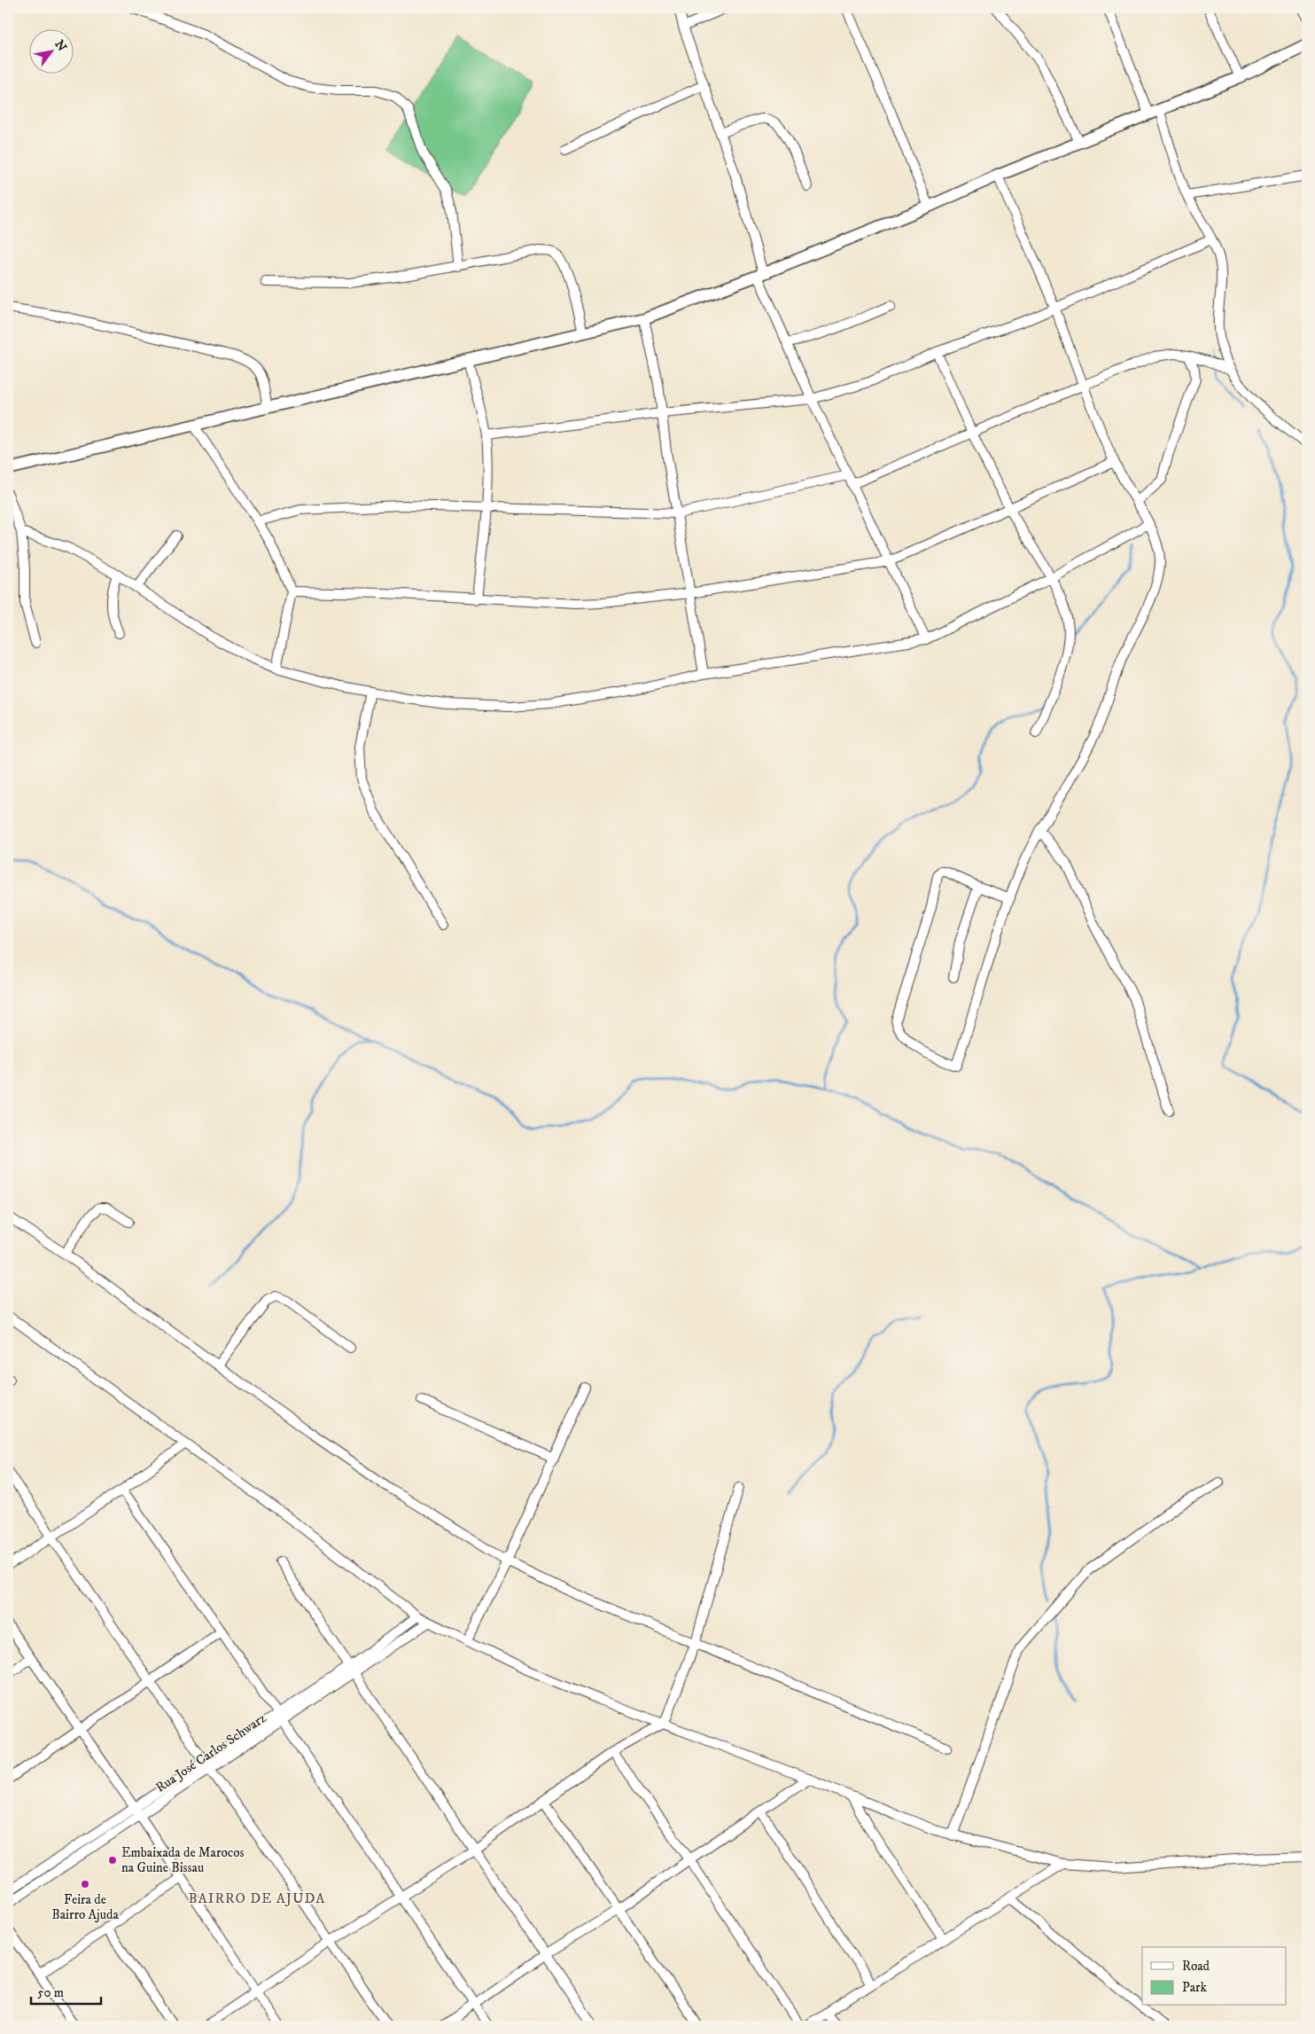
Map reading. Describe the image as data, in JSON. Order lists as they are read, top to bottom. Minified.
{"streets":{"street":["Rua José Carlos Schwarz"]},"districts":["BAIRRO DE AJUDA"],"places":["Embaixada de Marocos na Guine Bissau","Feira de Bairro Ajuda"],"legend":["Road","Park"],"scale_bar":"50 m","north":"top right"}
